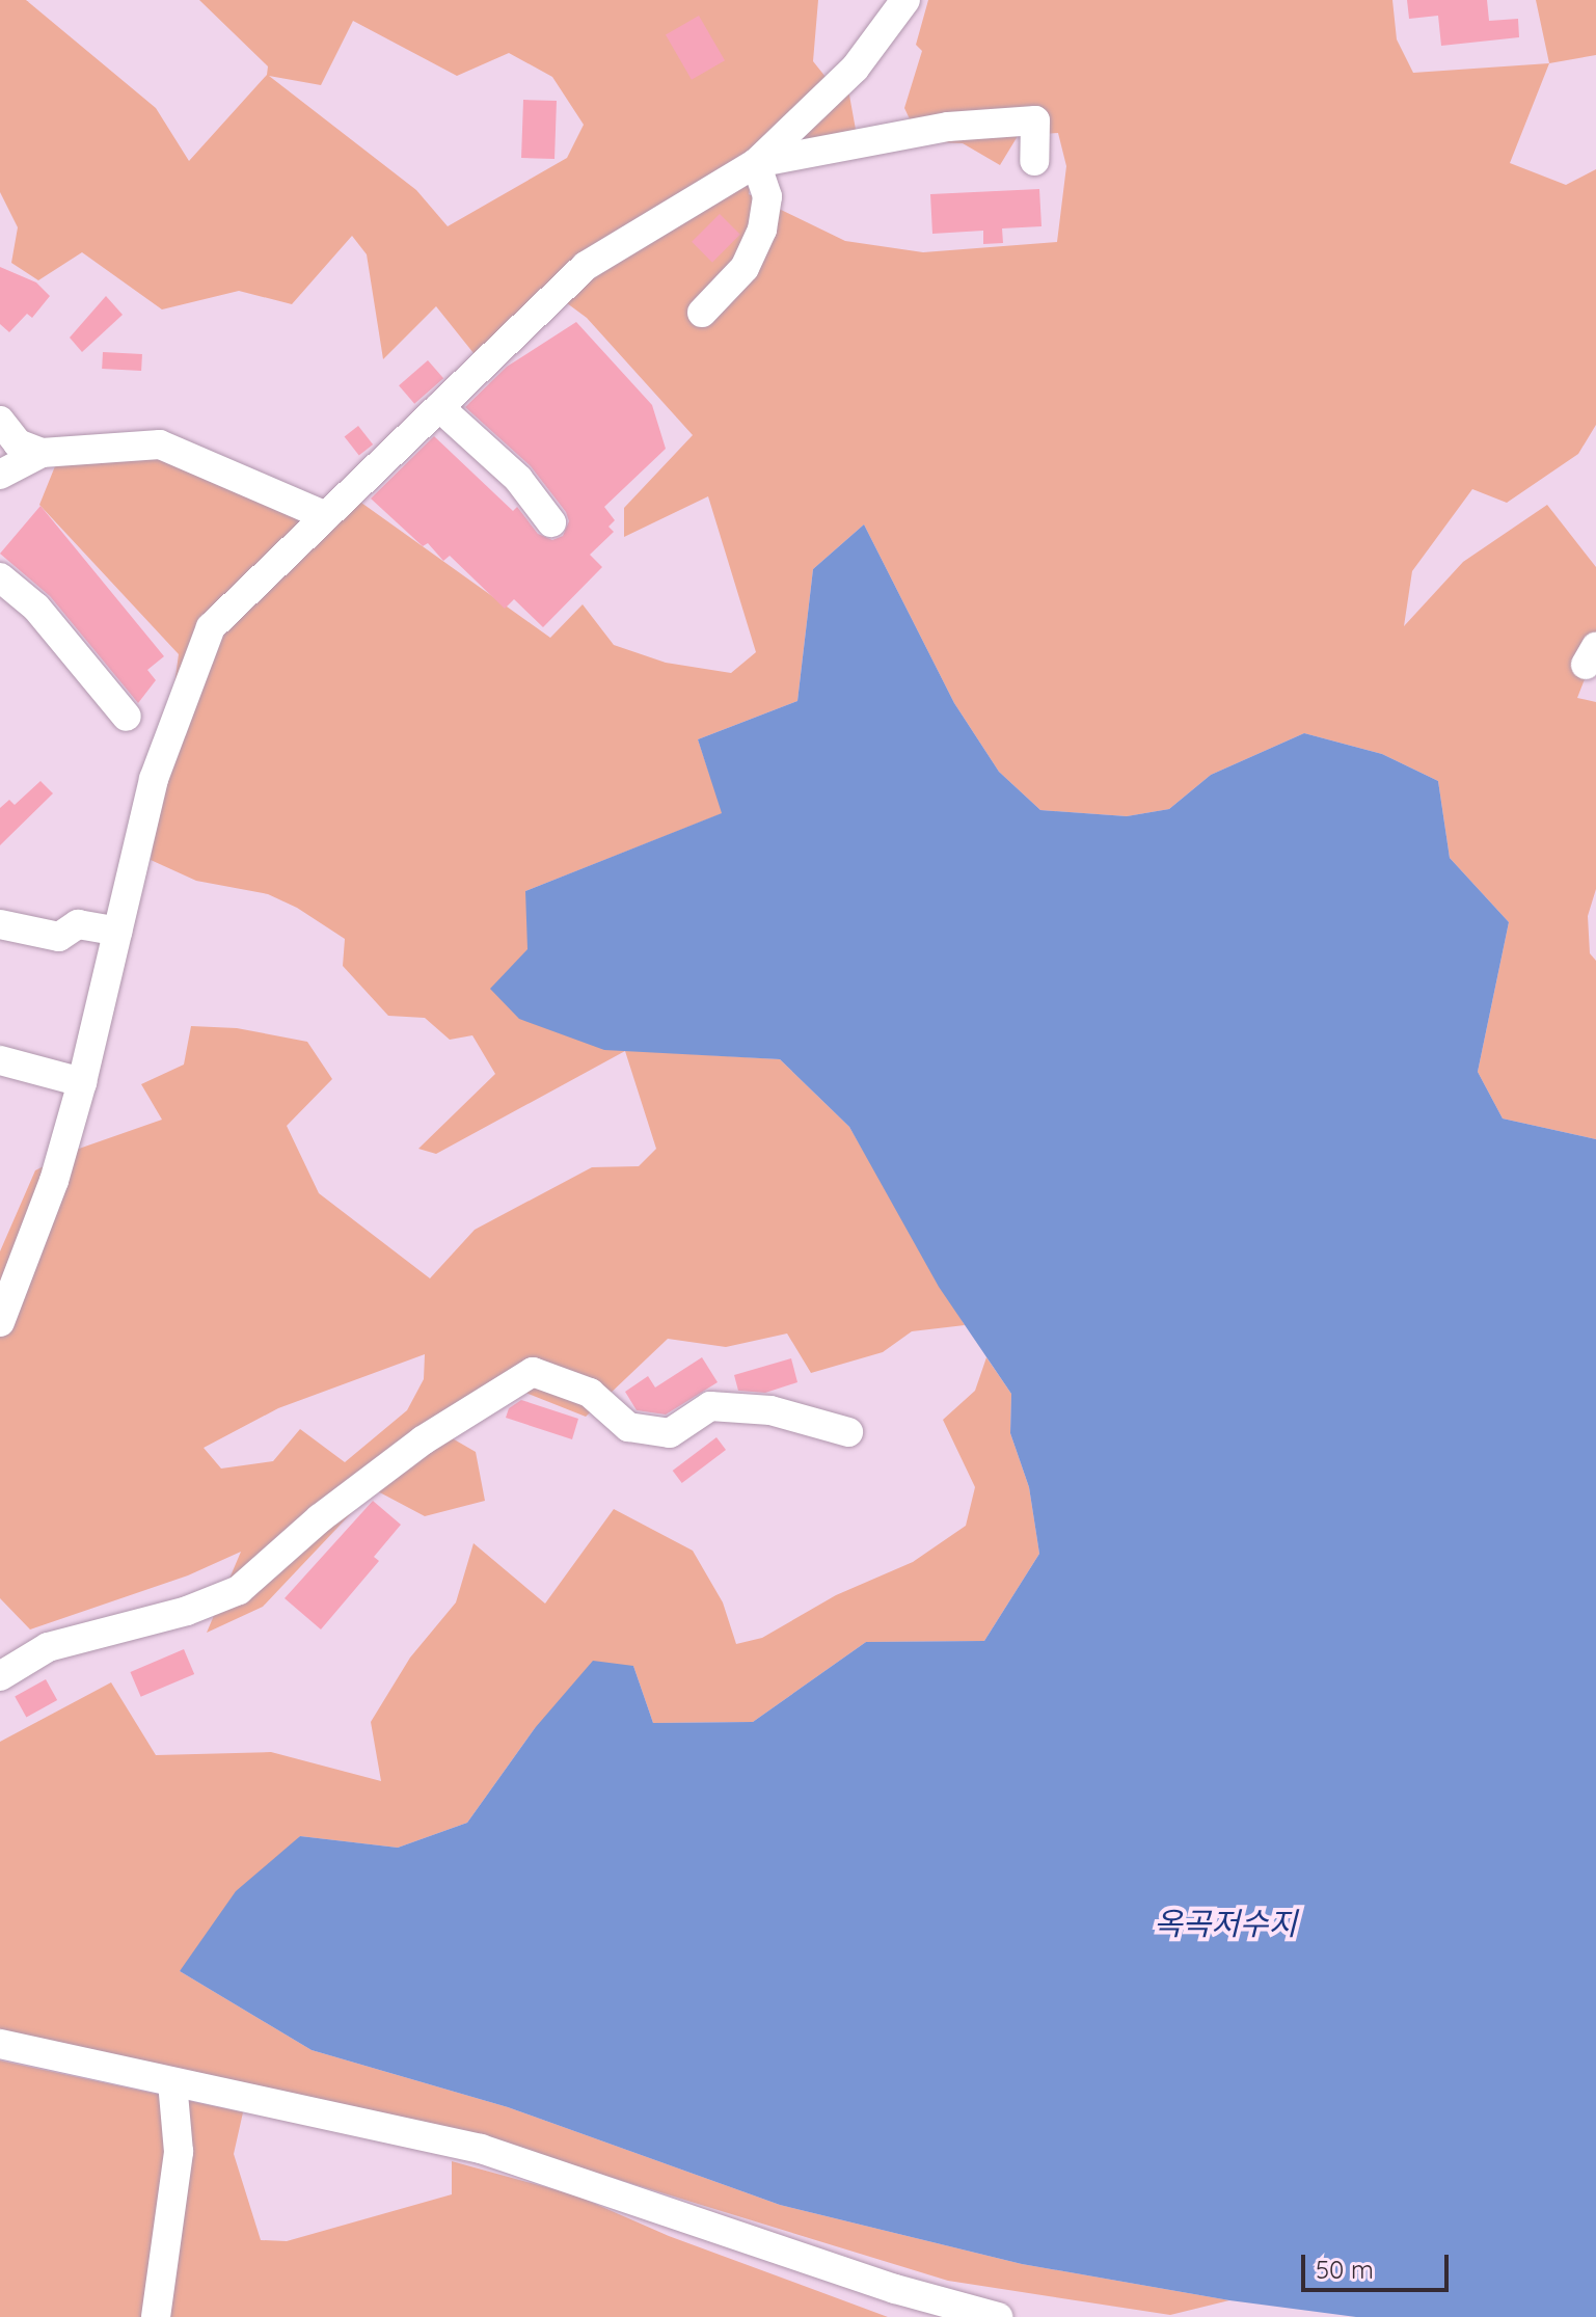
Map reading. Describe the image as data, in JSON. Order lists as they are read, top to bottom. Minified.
{"water":["옥곡저수지"],"scale_bar":"50 m"}
